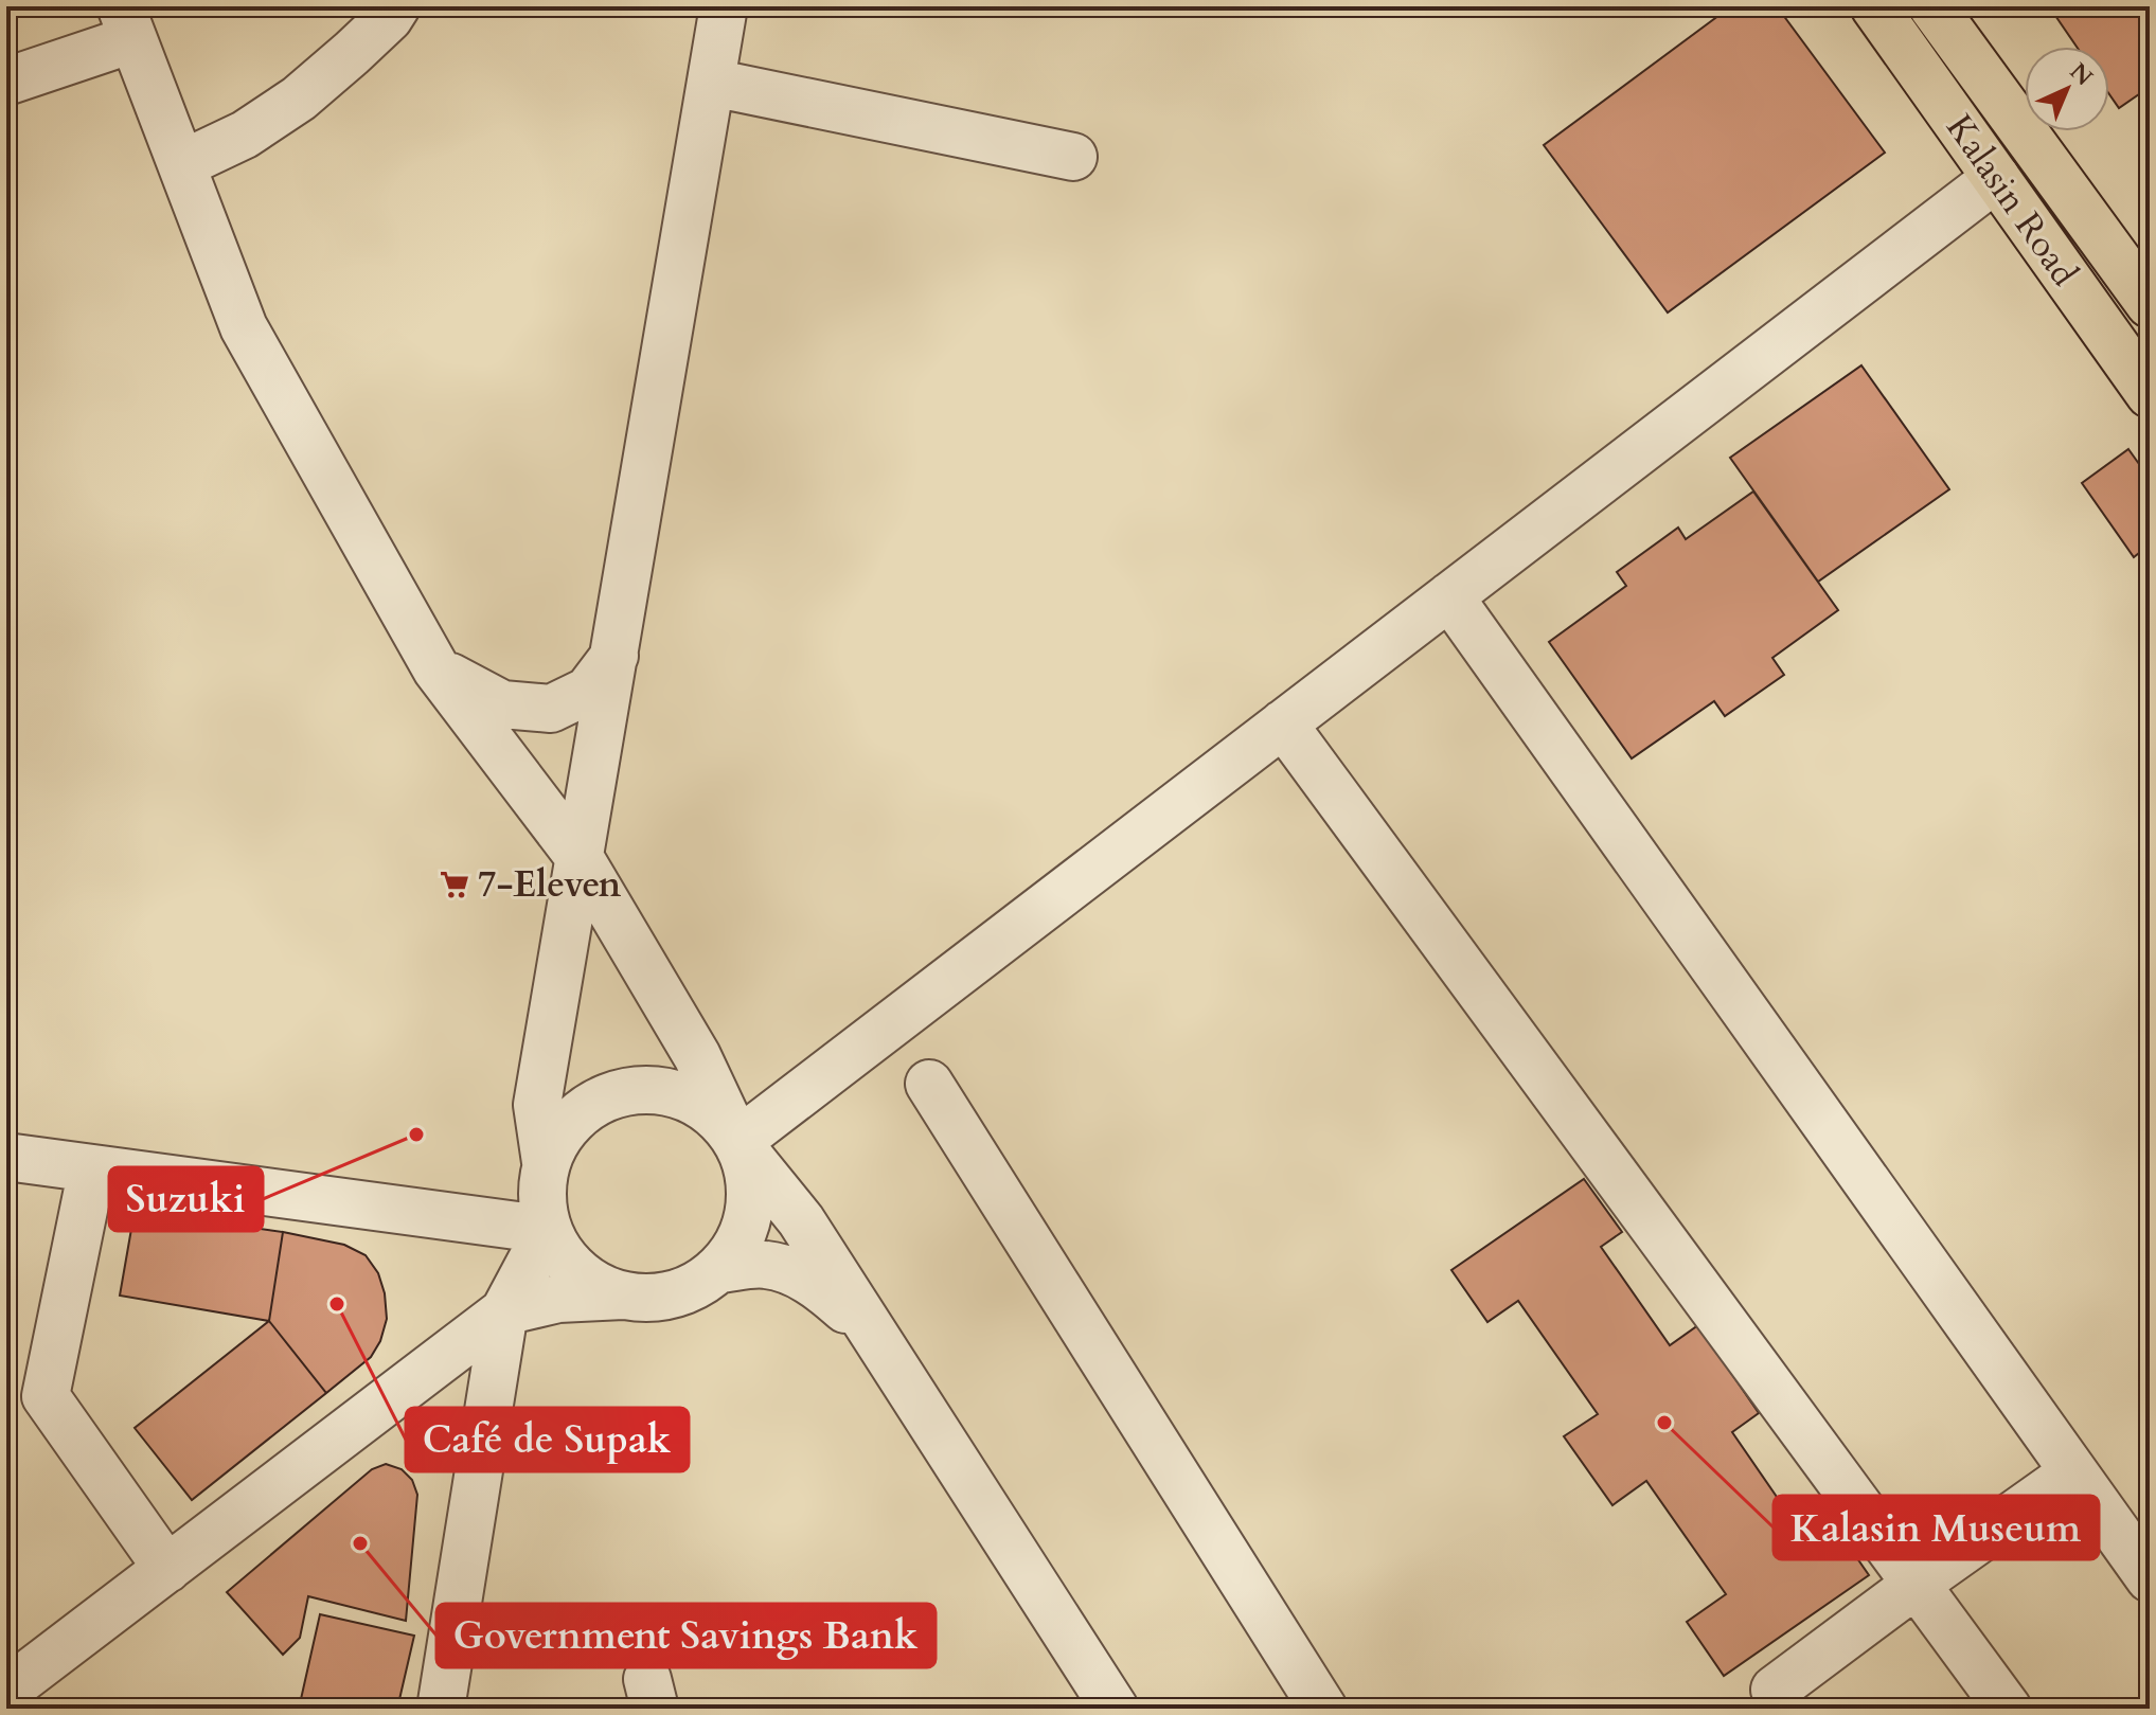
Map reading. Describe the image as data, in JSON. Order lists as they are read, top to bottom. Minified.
{"streets":{"main road":["Kalasin Road"]},"places":{"supermarket":["7-Eleven"],"other":["Suzuki","Café de Supak","Kalasin Museum","Government Savings Bank"]},"north":"top right"}
